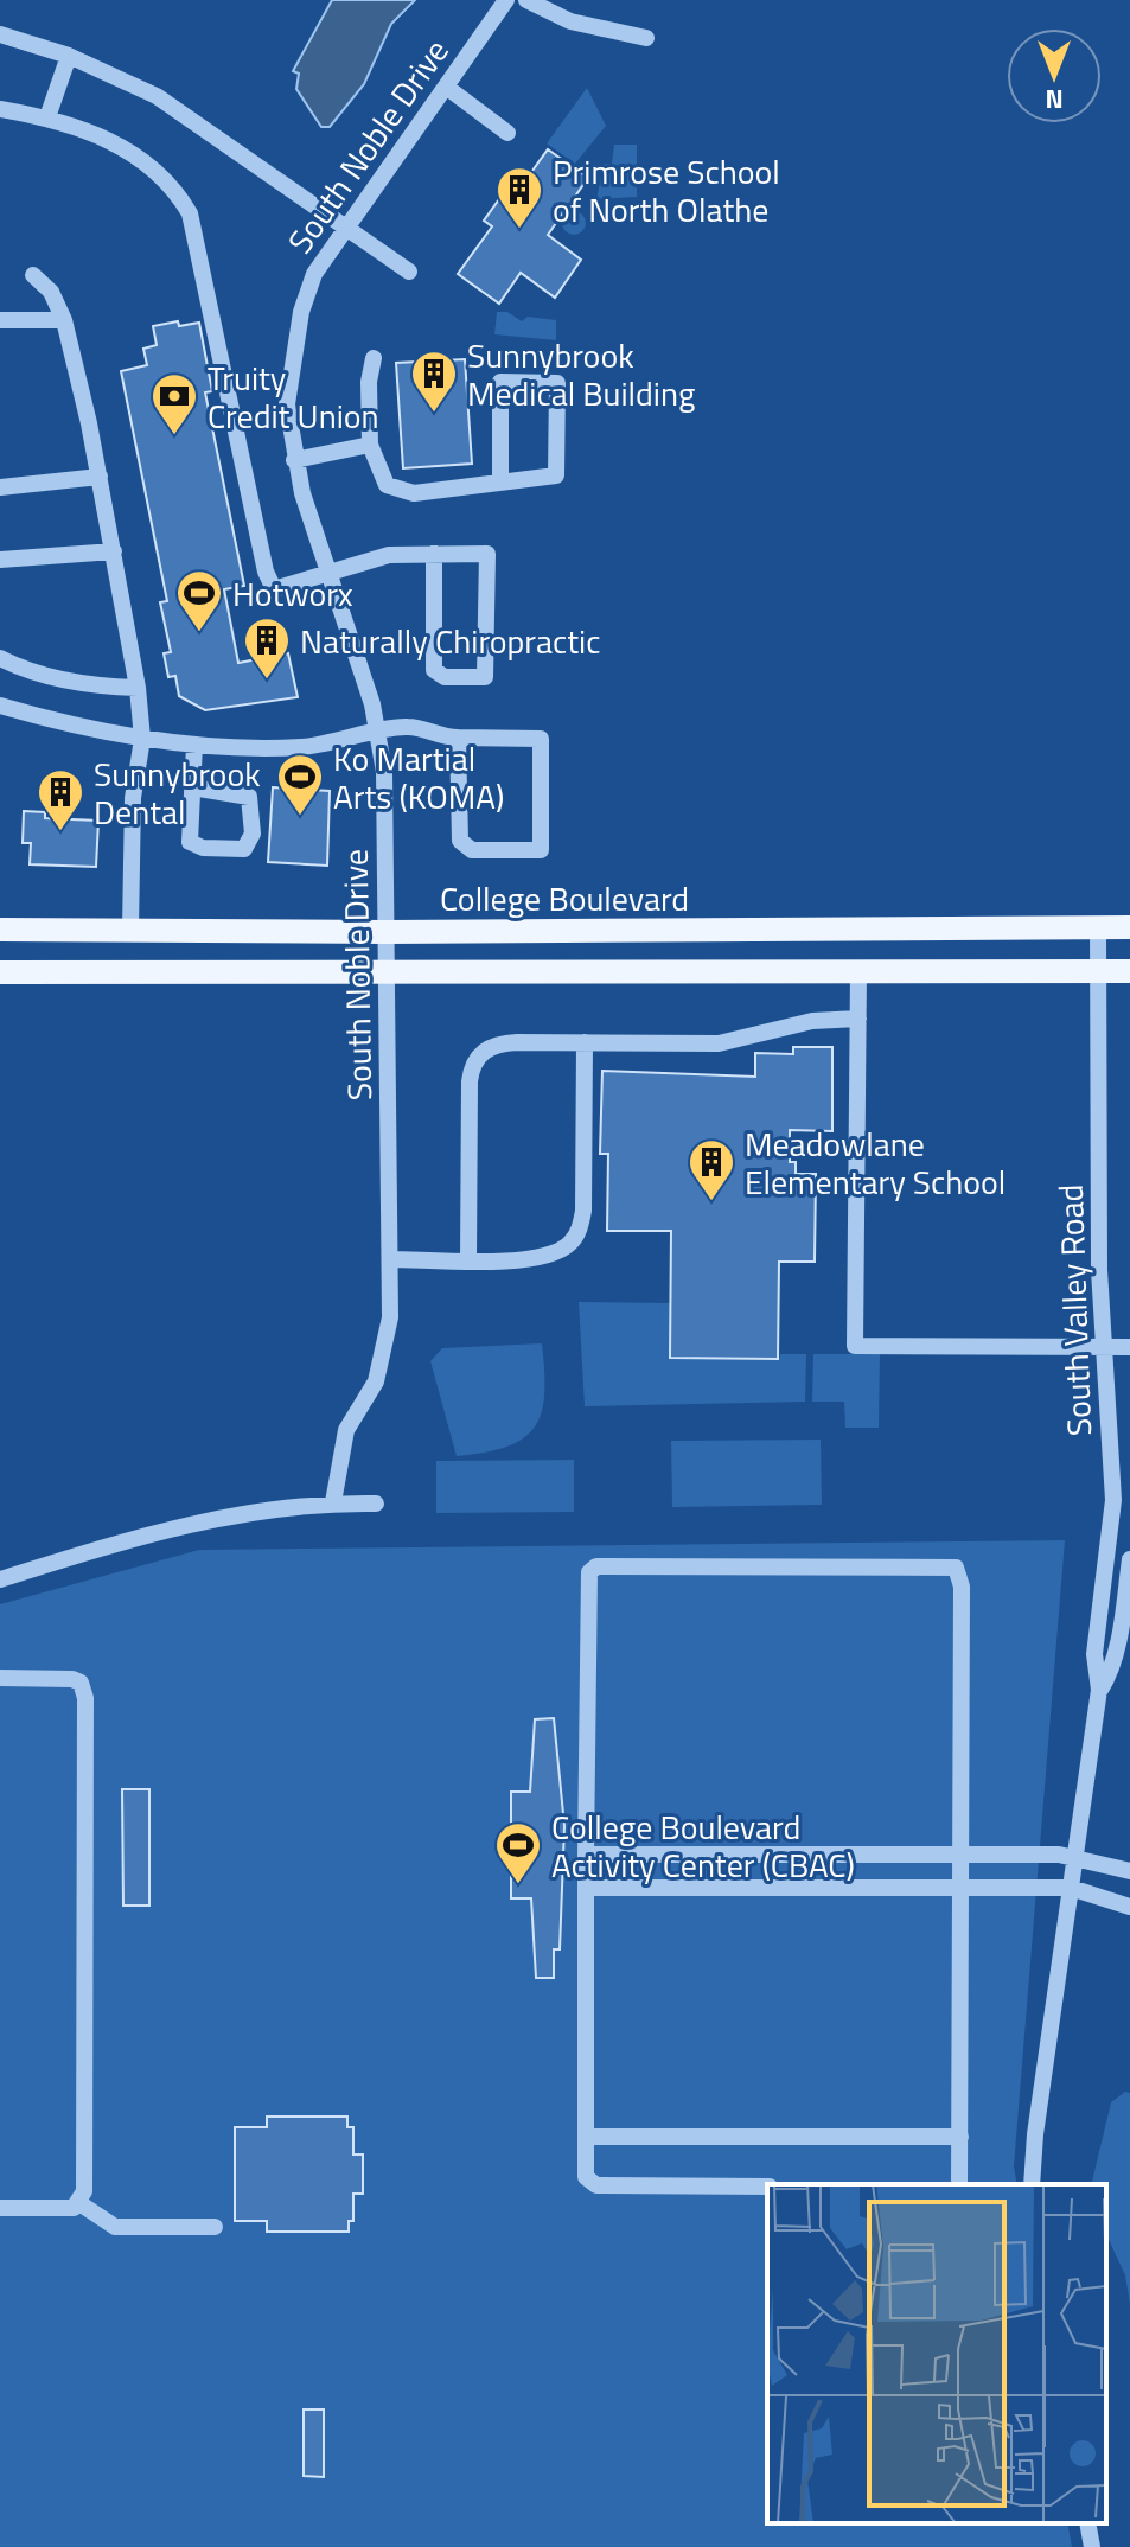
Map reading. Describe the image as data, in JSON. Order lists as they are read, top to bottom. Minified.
{"streets":{"main road":["College Boulevard"],"street":["South Noble Drive","South Valley Road"]},"crossings":[["South Noble Drive","College Boulevard"],["College Boulevard","South Valley Road"]],"places":{"building":["Primrose School of North Olathe","Sunnybrook Medical Building","Naturally Chiropractic","Sunnybrook Dental","Meadowlane Elementary School"],"bank":["Truity Credit Union"],"sports":["Hotworx","Ko Martial Arts (KOMA)","College Boulevard Activity Center (CBAC)"]},"north":"bottom"}
